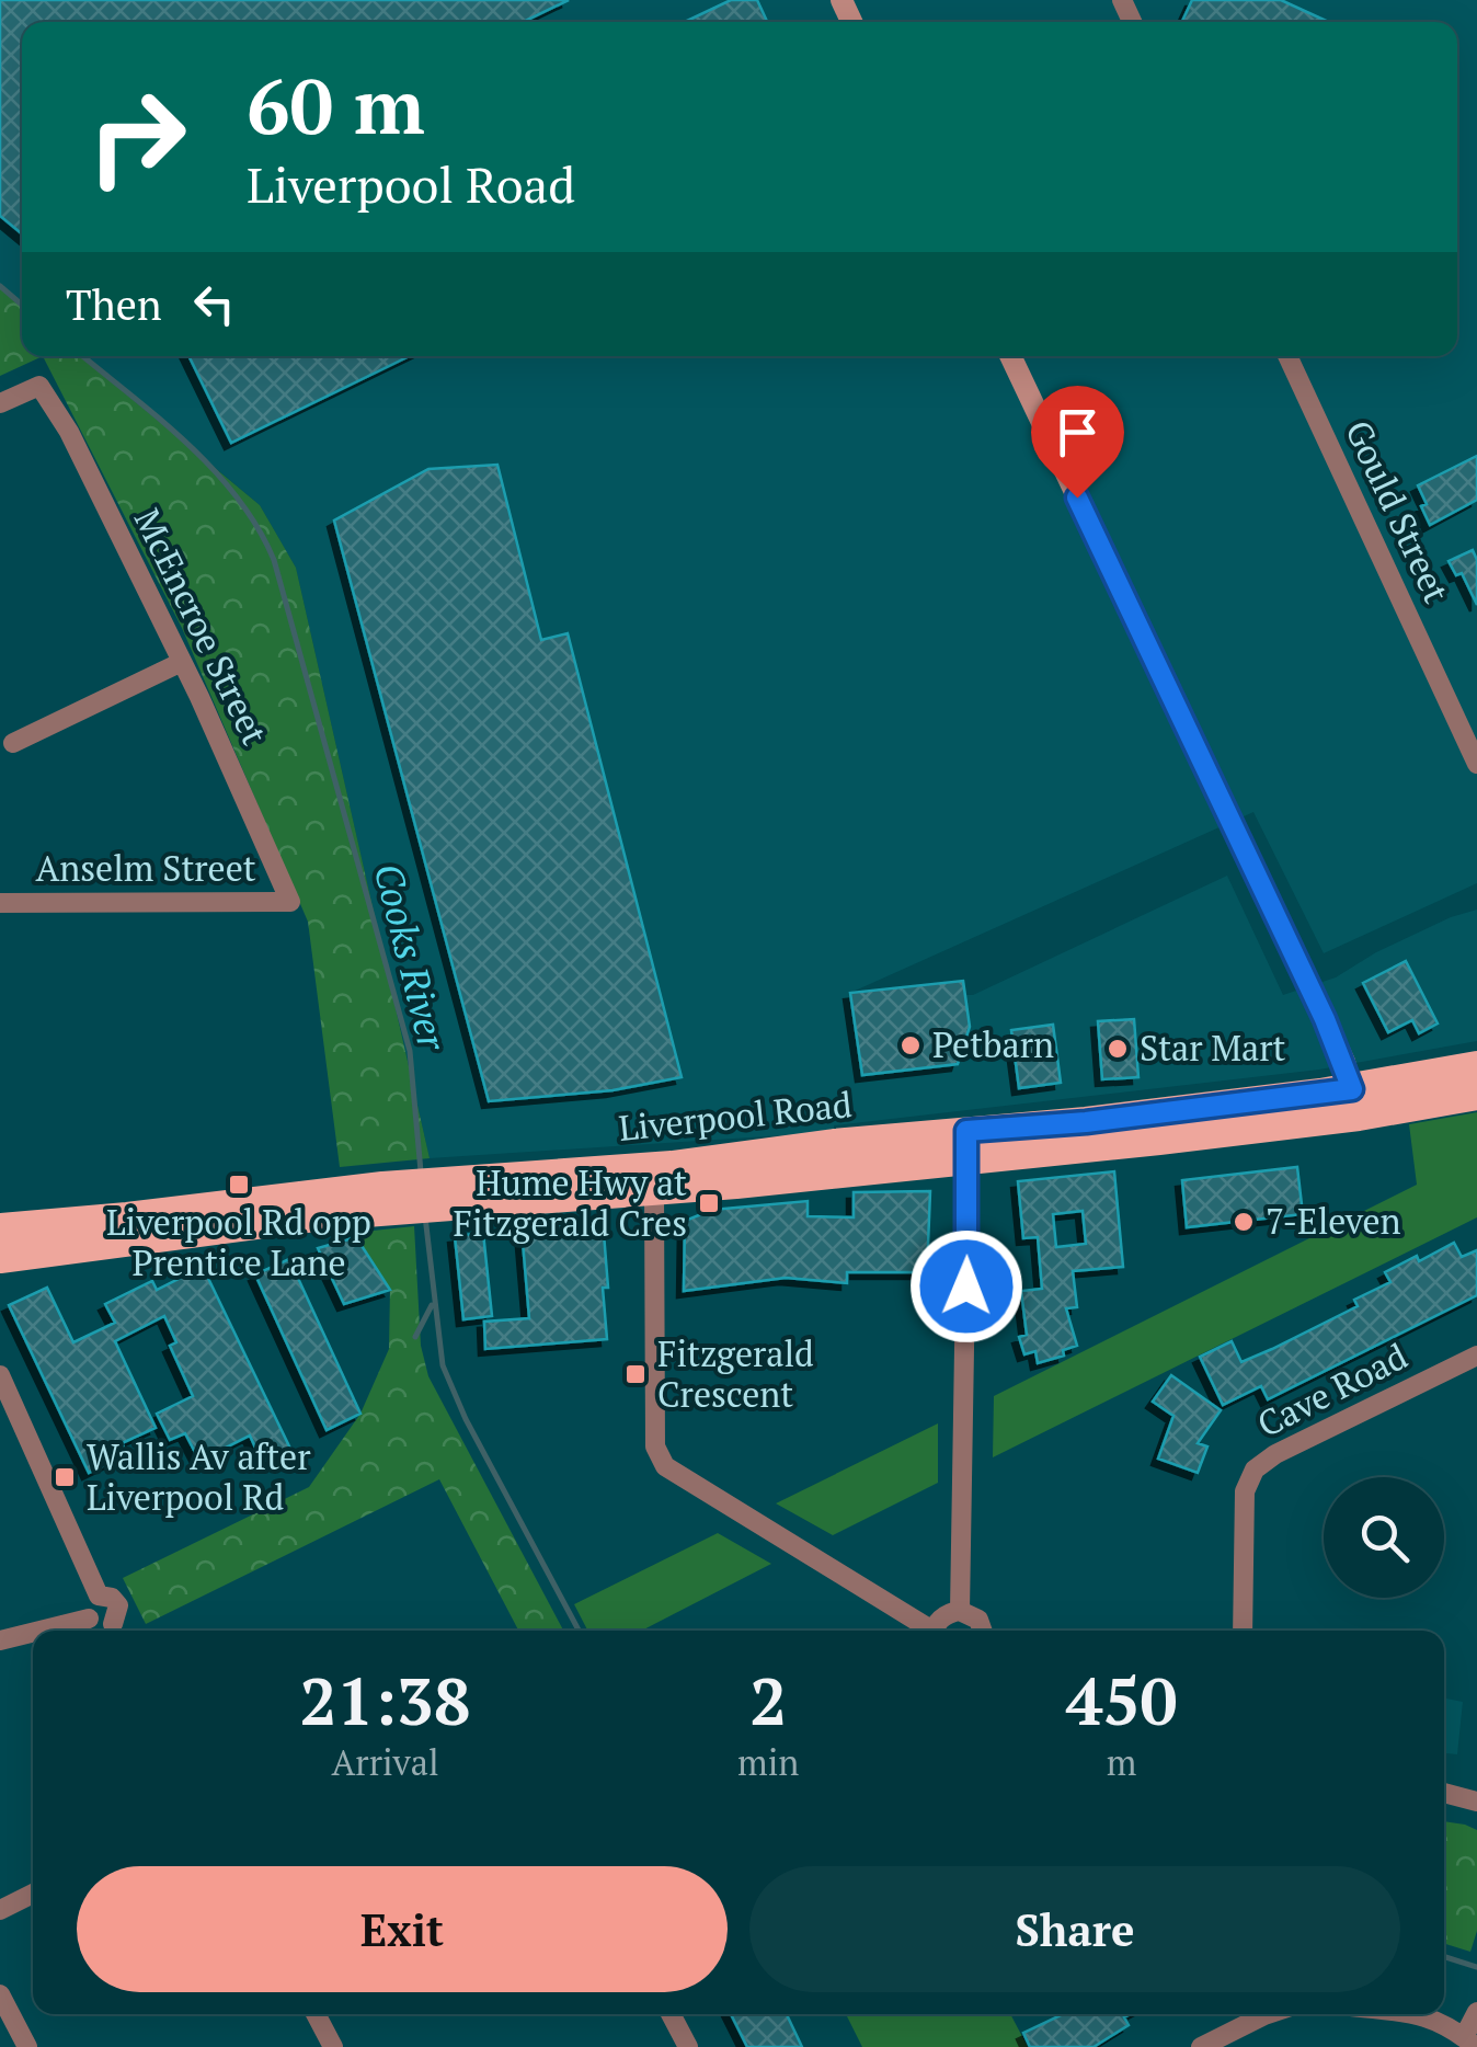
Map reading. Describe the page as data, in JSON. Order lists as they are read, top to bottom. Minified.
{"streets":{"highway":["Liverpool Road"],"street":["Gould Street","McEncroe Street","Anselm Street","Cave Road"]},"crossings":[["McEncroe Street","Anselm Street"]],"water":["Cooks River"],"places":{"other":["Petbarn","Star Mart","7-Eleven"],"transit":["Liverpool Rd opp Prentice Lane","Hume Hwy at Fitzgerald Cres","Fitzgerald Crescent","Wallis Av after Liverpool Rd"]},"page":{"turn":["60 m","Liverpool Road"],"then":"Then","eta":["21:38","Arrival","2","min","450","m"],"buttons":["Exit","Share"]}}
